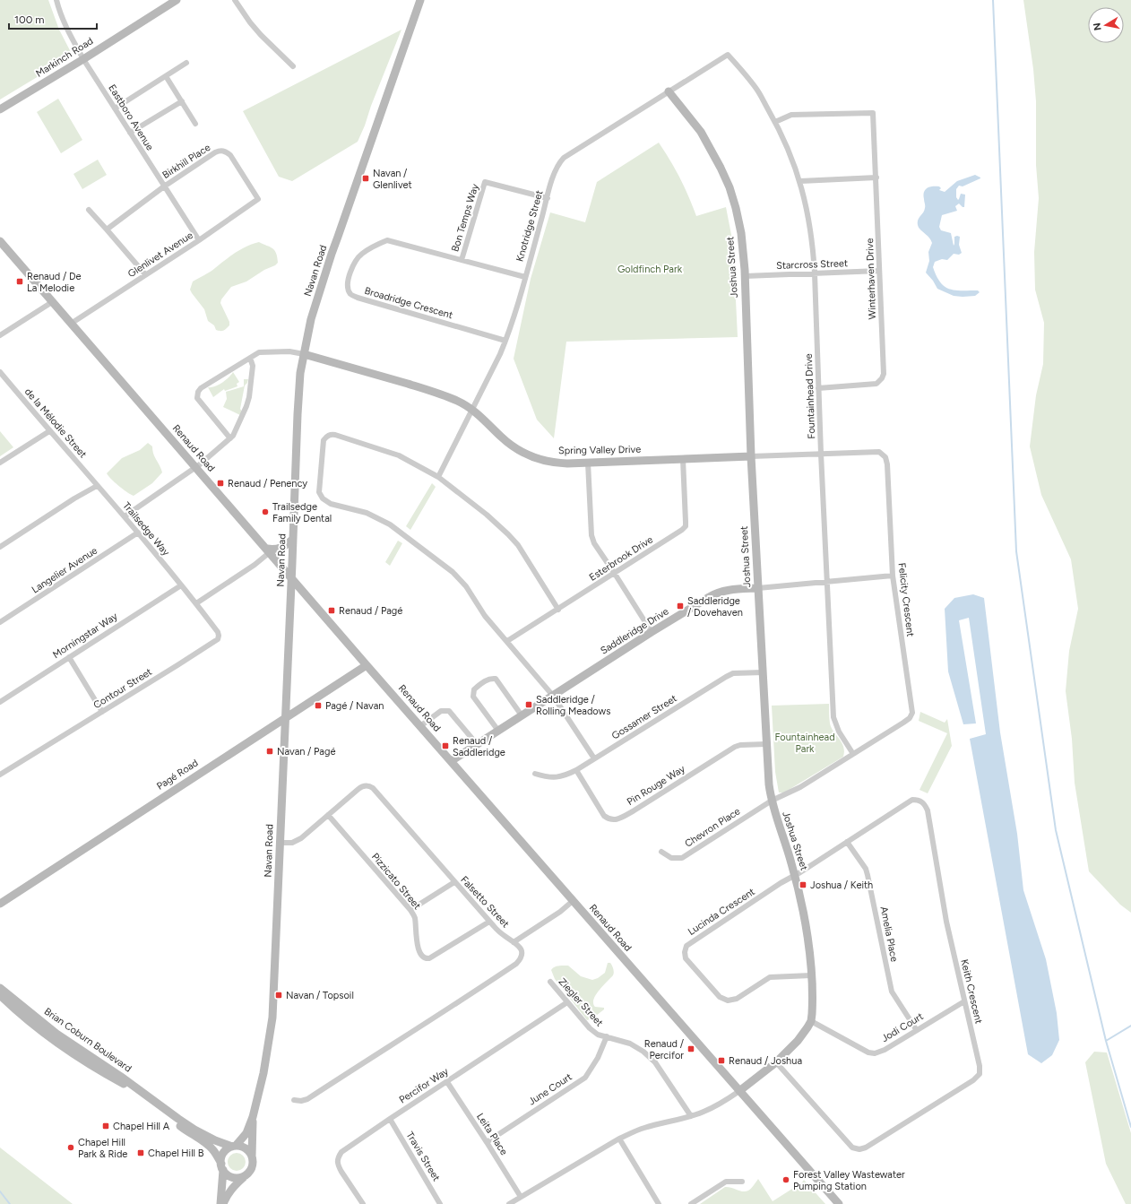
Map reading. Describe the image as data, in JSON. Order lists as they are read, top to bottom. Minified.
{"streets":{"street":["Markinch Road","Eastboro Avenue","Birkhill Place","Bon Temps Way","Knotridge Street","Glenlivet Avenue","Starcross Street","Joshua Street","Navan Road","Winterhaven Drive","Broadridge Crescent","Fountainhead Drive","de la Mélodie Street","Renaud Road","Spring Valley Drive","Trailsedge Way","Esterbrook Drive","Langelier Avenue","Felicity Crescent","Saddleridge Drive","Morningstar Way","Contour Street","Gossamer Street","Pagé Road","Pin Rouge Way","Chevron Place","Pizzicato Street","Falsetto Street","Lucinda Crescent","Amelia Place","Keith Crescent","Ziegler Street","Jodi Court","Brian Coburn Boulevard","Percifor Way","June Court","Leita Place","Travis Street"]},"crossings":[["Markinch Road","Eastboro Avenue"],["Eastboro Avenue","Birkhill Place"],["Eastboro Avenue","Glenlivet Avenue"],["Birkhill Place","Glenlivet Avenue"],["Bon Temps Way","Knotridge Street"],["Bon Temps Way","Broadridge Crescent"],["Knotridge Street","Joshua Street"],["Knotridge Street","Broadridge Crescent"],["Knotridge Street","Fountainhead Drive"],["Knotridge Street","Spring Valley Drive"],["Glenlivet Avenue","Renaud Road"],["Starcross Street","Joshua Street"],["Starcross Street","Winterhaven Drive"],["Starcross Street","Fountainhead Drive"],["Joshua Street","Renaud Road"],["Joshua Street","Spring Valley Drive"],["Joshua Street","Felicity Crescent"],["Joshua Street","Saddleridge Drive"],["Joshua Street","Gossamer Street"],["Joshua Street","Pin Rouge Way"],["Joshua Street","Chevron Place"],["Joshua Street","Lucinda Crescent"],["Joshua Street","Keith Crescent"],["Joshua Street","Jodi Court"],["Navan Road","Renaud Road"],["Navan Road","Spring Valley Drive"],["Navan Road","Pagé Road"],["Navan Road","Falsetto Street"],["Navan Road","Brian Coburn Boulevard"],["Winterhaven Drive","Fountainhead Drive"],["Fountainhead Drive","Felicity Crescent"],["Fountainhead Drive","Saddleridge Drive"],["de la Mélodie Street","Trailsedge Way"],["Renaud Road","Saddleridge Drive"],["Renaud Road","Pagé Road"],["Spring Valley Drive","Esterbrook Drive"],["Spring Valley Drive","Felicity Crescent"],["Trailsedge Way","Langelier Avenue"],["Trailsedge Way","Morningstar Way"],["Trailsedge Way","Contour Street"],["Felicity Crescent","Saddleridge Drive"],["Felicity Crescent","Chevron Place"],["Gossamer Street","Pin Rouge Way"],["Pizzicato Street","Falsetto Street"],["Lucinda Crescent","Keith Crescent"],["Amelia Place","Keith Crescent"],["Amelia Place","Jodi Court"],["Keith Crescent","Jodi Court"],["Ziegler Street","Percifor Way"],["Ziegler Street","June Court"],["Percifor Way","Leita Place"],["Percifor Way","Travis Street"],["June Court","Leita Place"]],"parks":["Goldfinch Park","Fountainhead Park"],"places":{"transit":["Navan / Glenlivet","Renaud / De La Melodie","Renaud / Penency","Saddleridge / Dovehaven","Renaud / Pagé","Saddleridge / Rolling Meadows","Pagé / Navan","Renaud / Saddleridge","Navan / Pagé","Joshua / Keith","Navan / Topsoil","Renaud / Percifor","Renaud / Joshua","Chapel Hill A","Chapel Hill B"],"other":["Trailsedge Family Dental","Chapel Hill Park & Ride","Forest Valley Wastewater Pumping Station"]},"scale_bar":"100 m","north":"left"}
